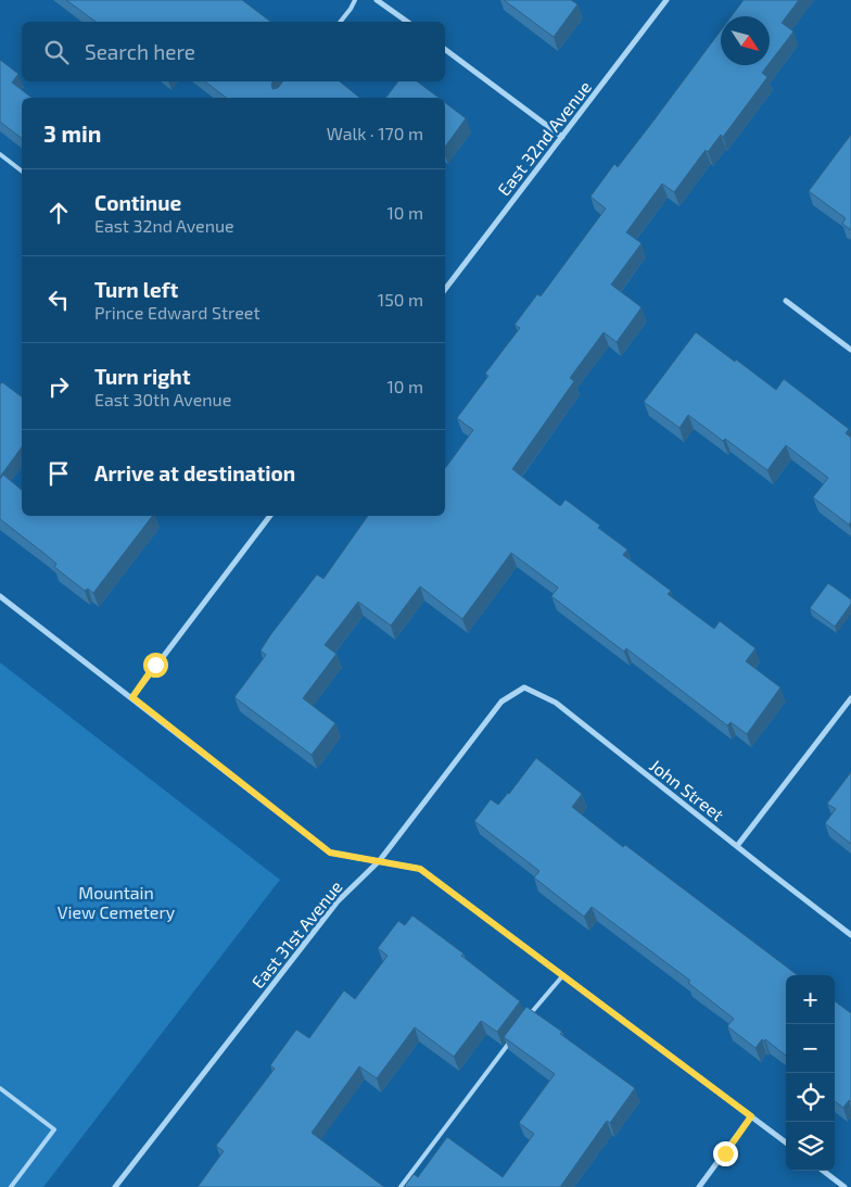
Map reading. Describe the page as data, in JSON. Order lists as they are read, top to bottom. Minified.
{"streets":{"street":["East 32nd Avenue","John Street","East 31st Avenue"]},"crossings":[["John Street","East 31st Avenue"]],"parks":["Mountain View Cemetery"],"north":"bottom right","page":{"search":"Search here","heading":["3 min","Walk · 170 m"],"list":[["Continue","East 32nd Avenue","10 m"],["Turn left","Prince Edward Street","150 m"],["Turn right","East 30th Avenue","10 m"],"Arrive at destination"],"map_buttons":["+","−"]}}
